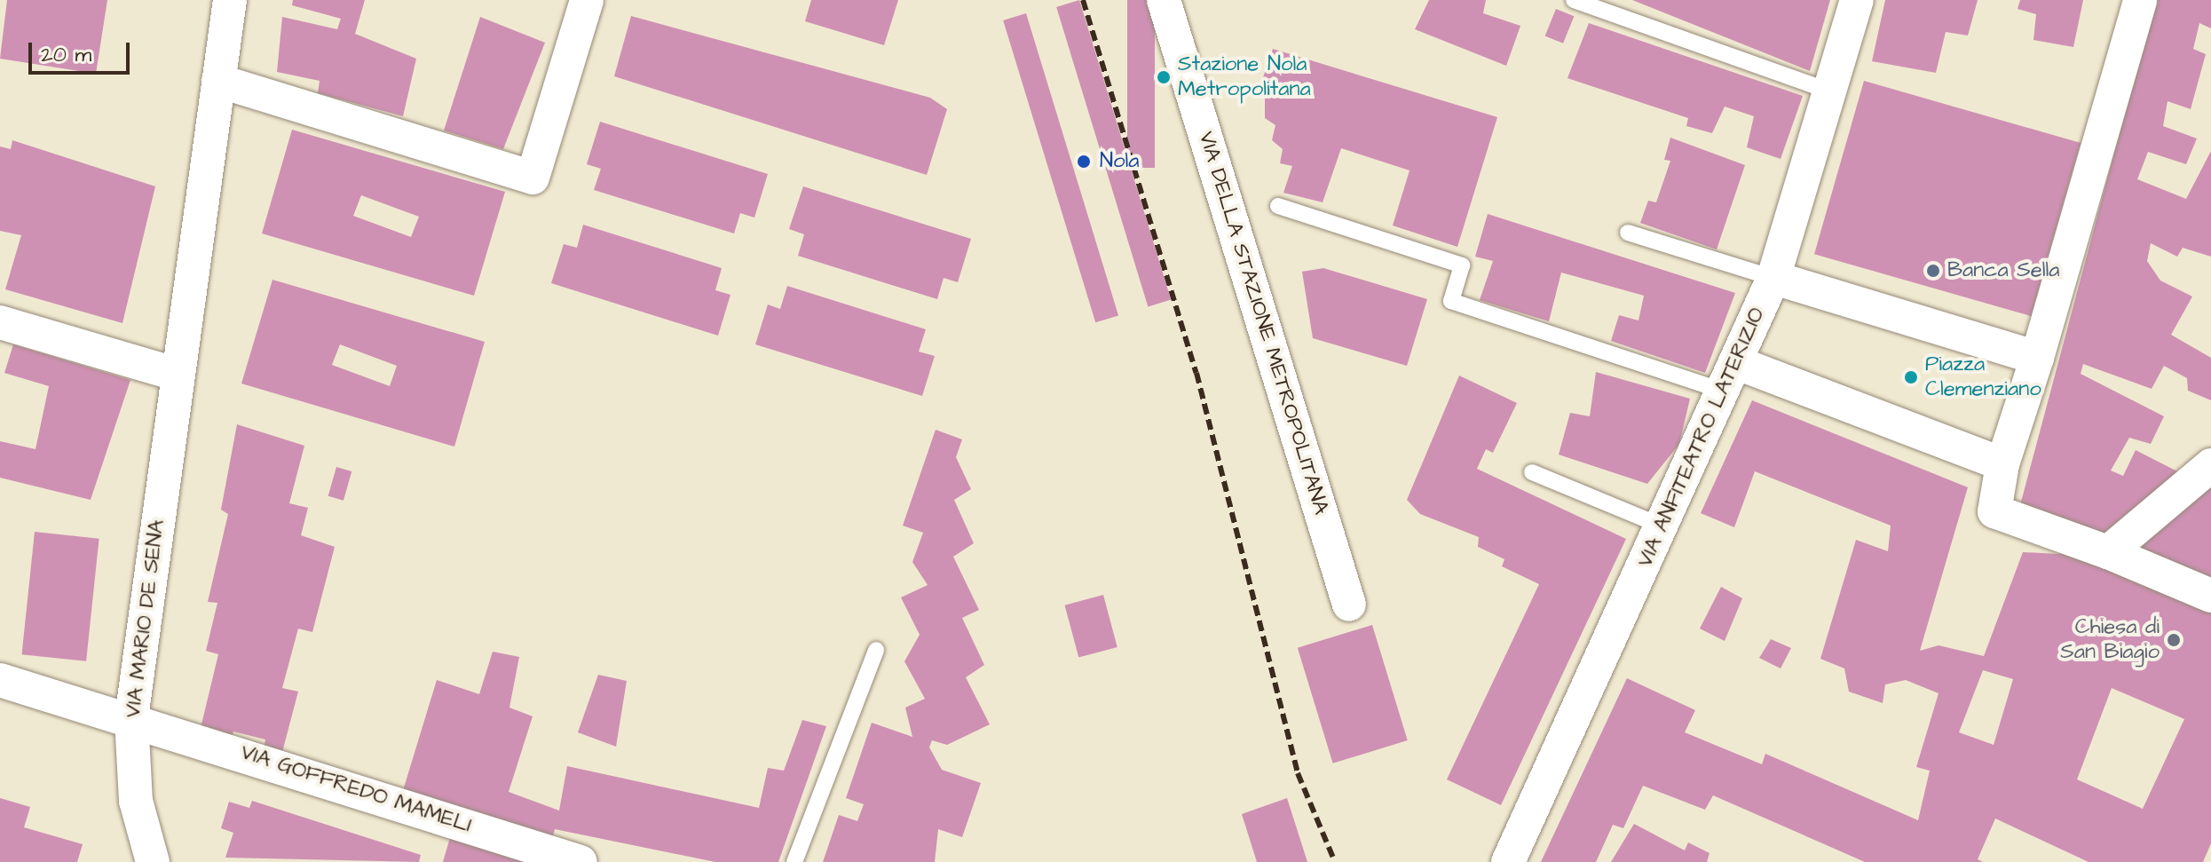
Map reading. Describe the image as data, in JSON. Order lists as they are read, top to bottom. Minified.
{"streets":{"street":["VIA DELLA STAZIONE METROPOLITANA","VIA ANFITEATRO LATERIZIO","VIA MARIO DE SENA","VIA GOFFREDO MAMELI"]},"crossings":[["VIA MARIO DE SENA","VIA GOFFREDO MAMELI"]],"places":["Stazione Nola Metropolitana","Nola","Banca Sella","Piazza Clemenziano","Chiesa di San Biagio"],"scale_bar":"20 m"}
